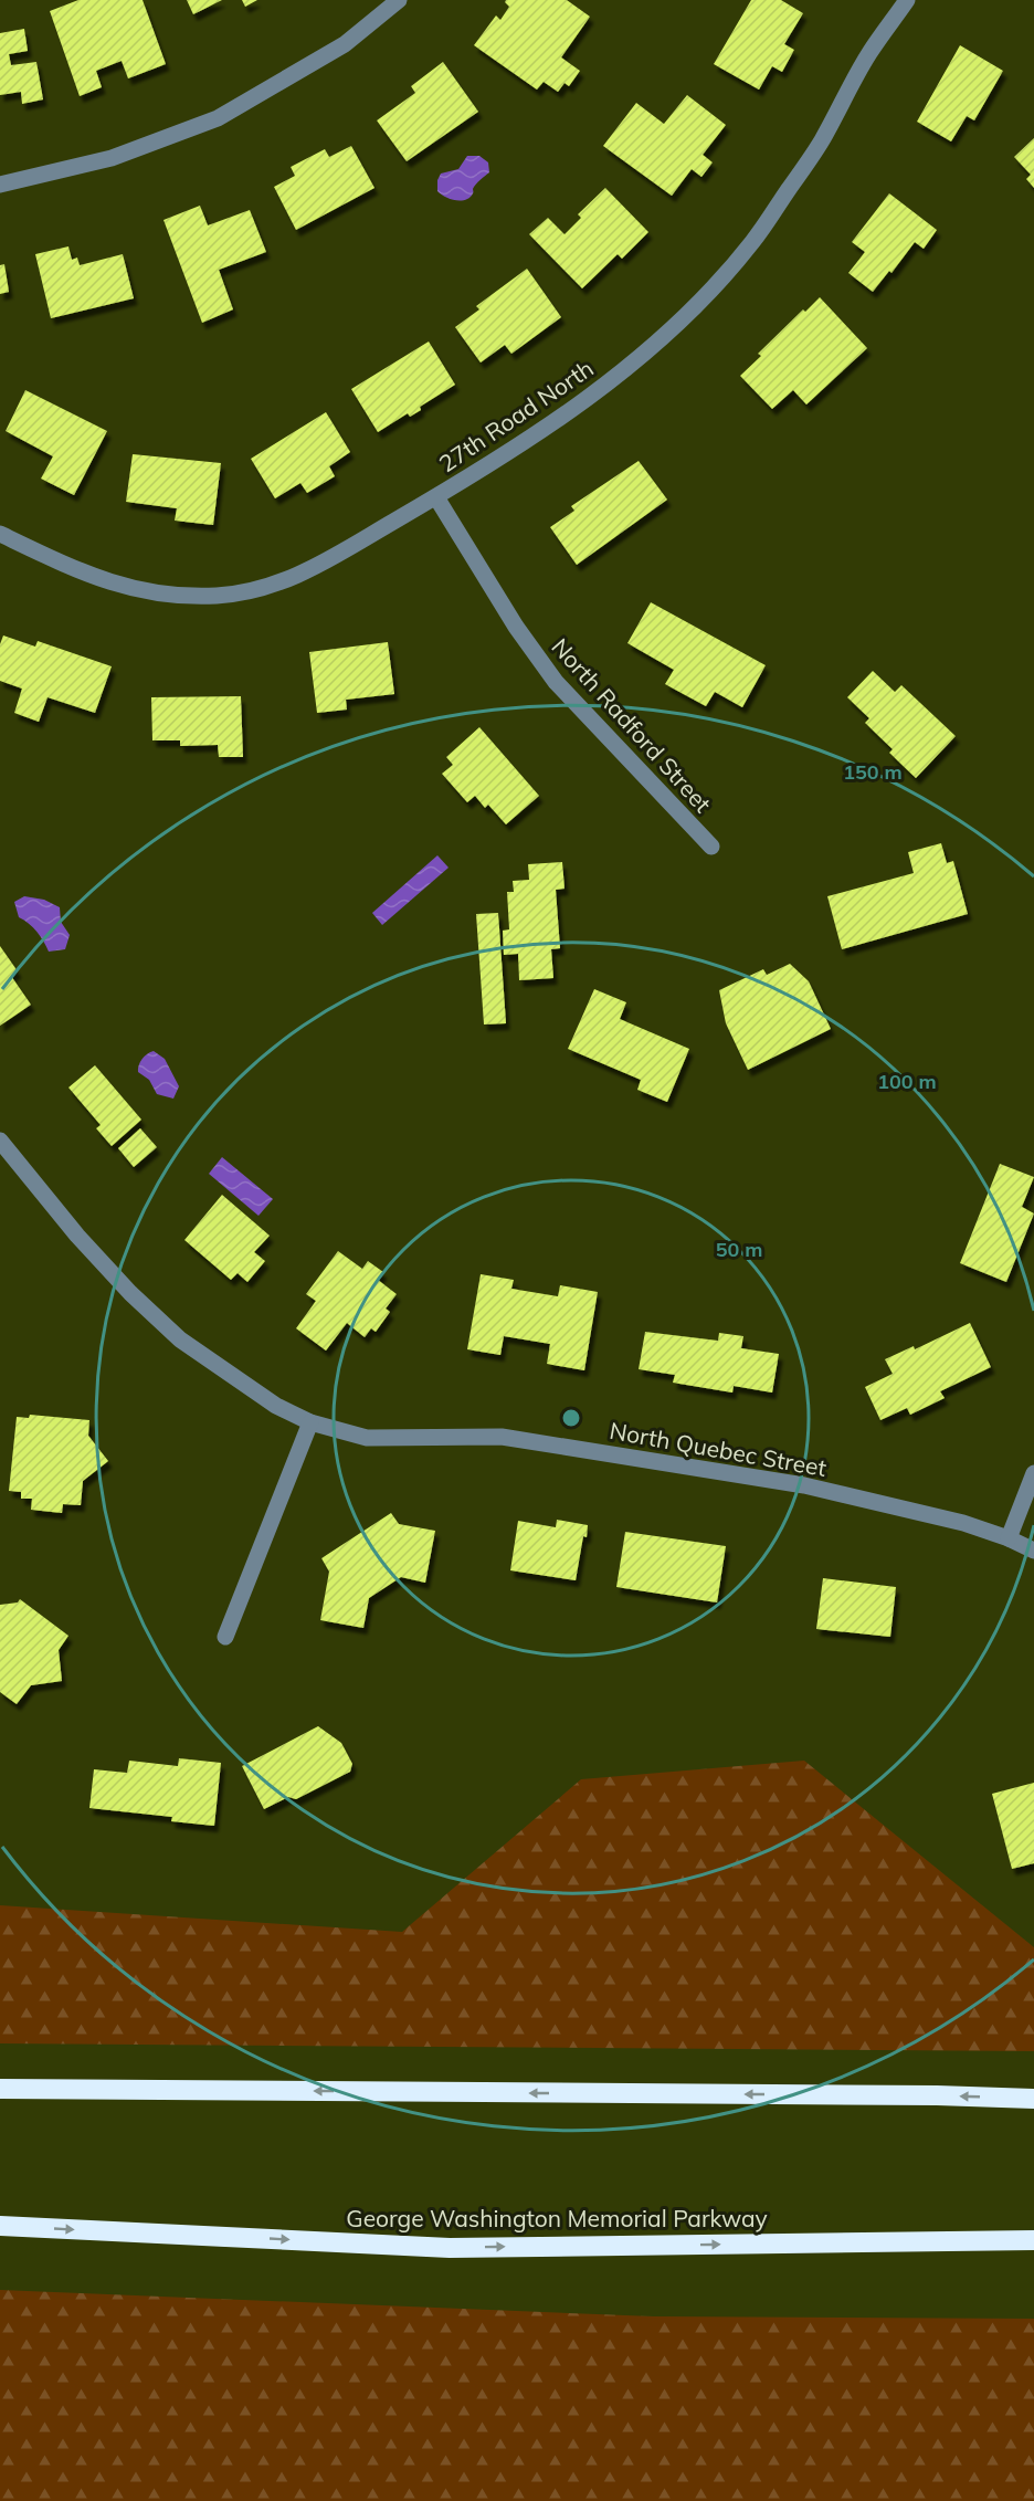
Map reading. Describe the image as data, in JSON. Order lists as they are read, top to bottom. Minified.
{"streets":{"highway":["George Washington Memorial Parkway"],"street":["27th Road North","North Radford Street","North Quebec Street"]},"crossings":[["27th Road North","North Radford Street"]],"rings":["150 m","100 m","50 m"]}
